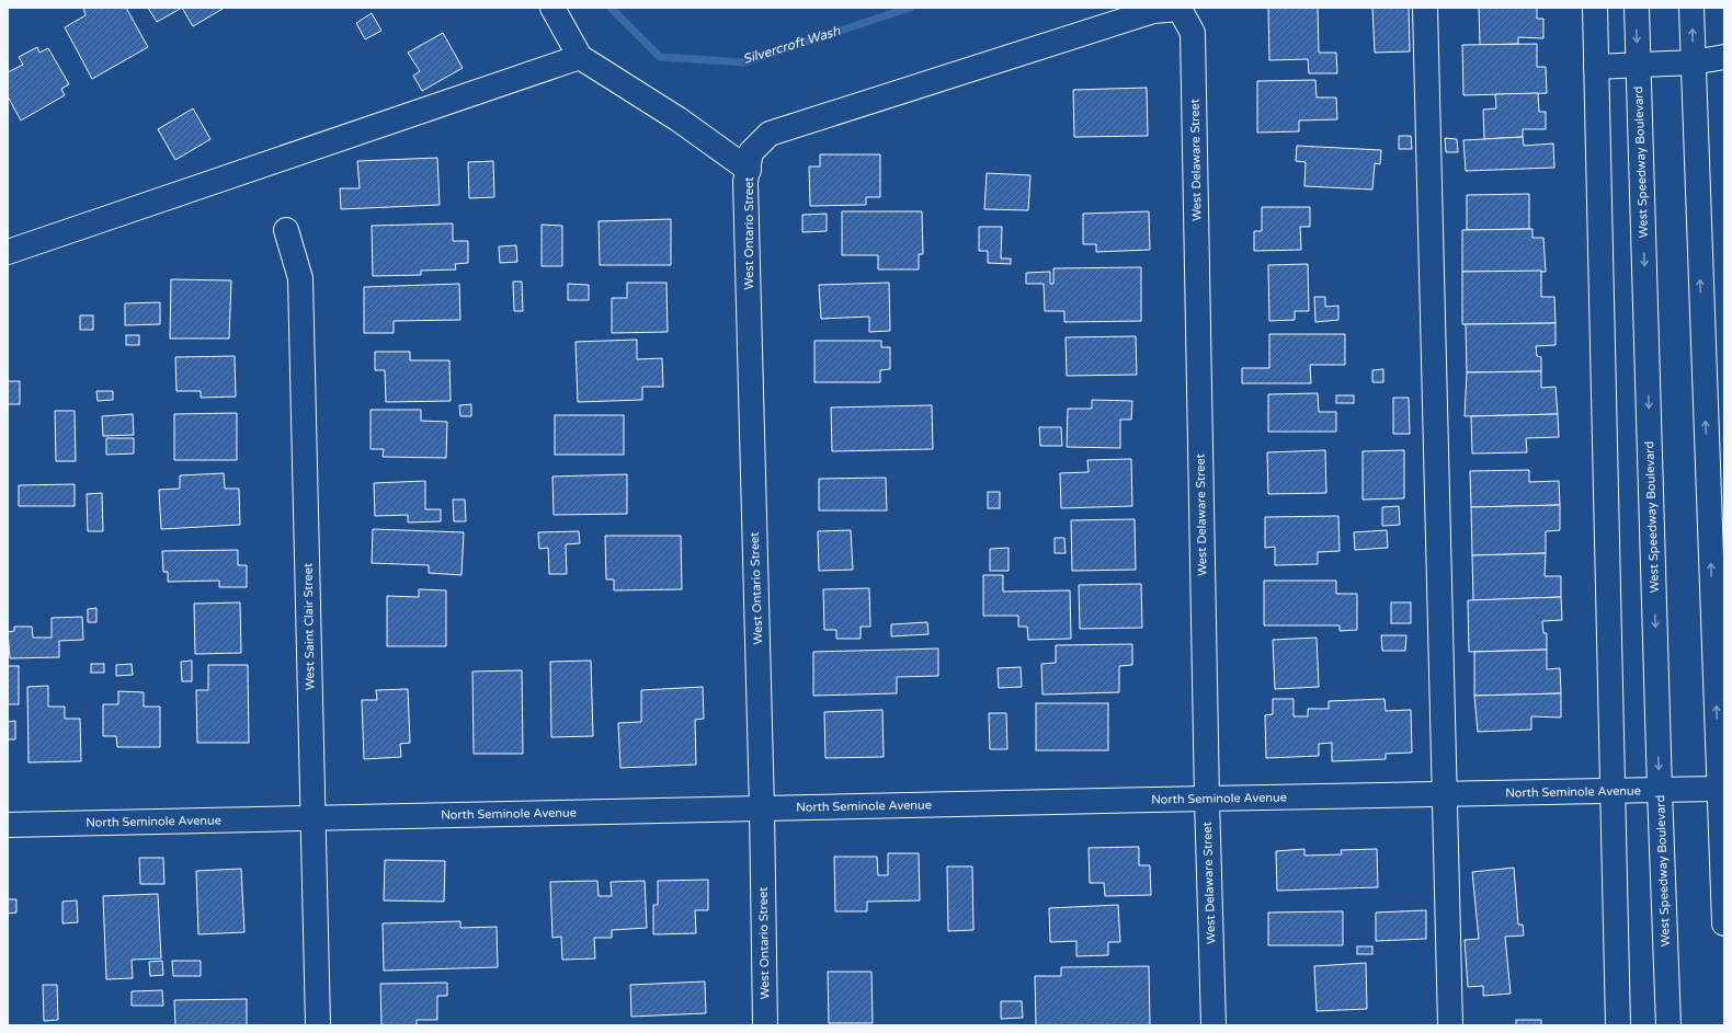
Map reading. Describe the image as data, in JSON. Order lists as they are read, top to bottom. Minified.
{"streets":{"street":["West Delaware Street","West Speedway Boulevard","West Ontario Street","West Saint Clair Street","North Seminole Avenue"]},"crossings":[["West Delaware Street","West Ontario Street"],["West Delaware Street","North Seminole Avenue"],["West Speedway Boulevard","North Seminole Avenue"],["West Ontario Street","North Seminole Avenue"],["West Saint Clair Street","North Seminole Avenue"]],"water":["Silvercroft Wash"]}
